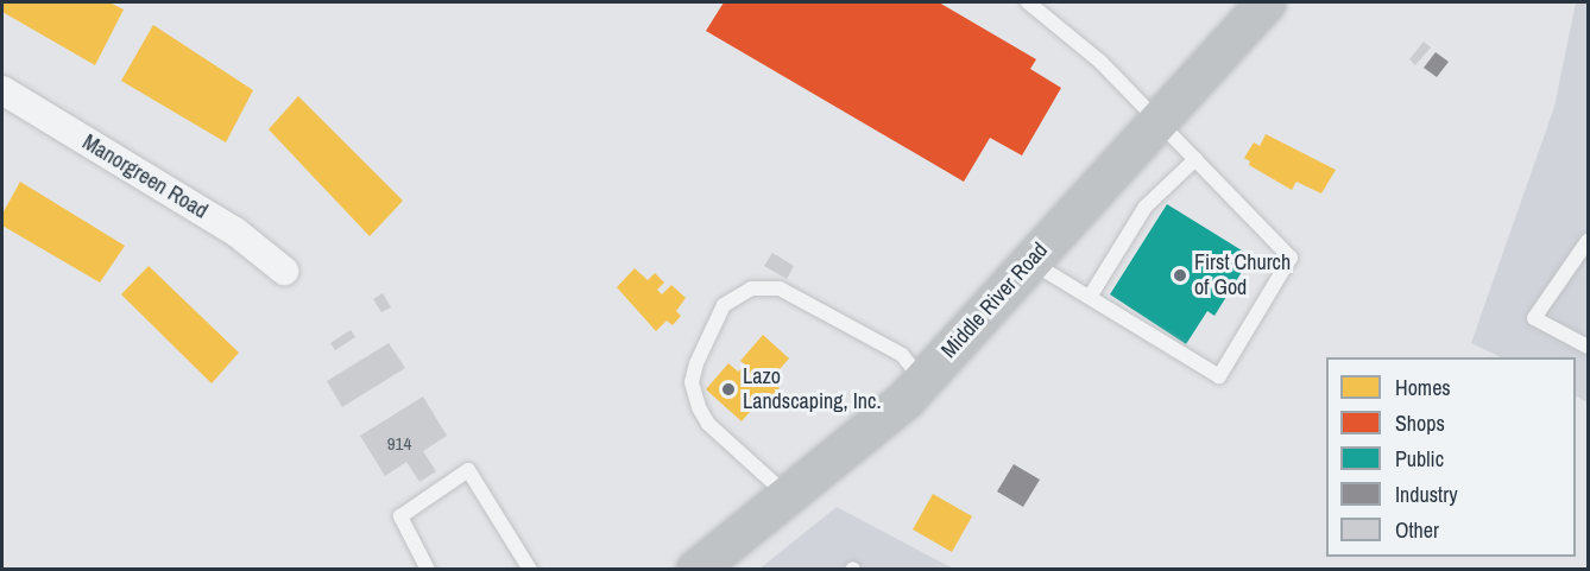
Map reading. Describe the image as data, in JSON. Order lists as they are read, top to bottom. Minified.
{"streets":{"street":["Manorgreen Road","Middle River Road"]},"places":["First Church of God","Lazo Landscaping, Inc."],"house_numbers":["914"],"legend":["Homes","Shops","Public","Industry","Other"]}
